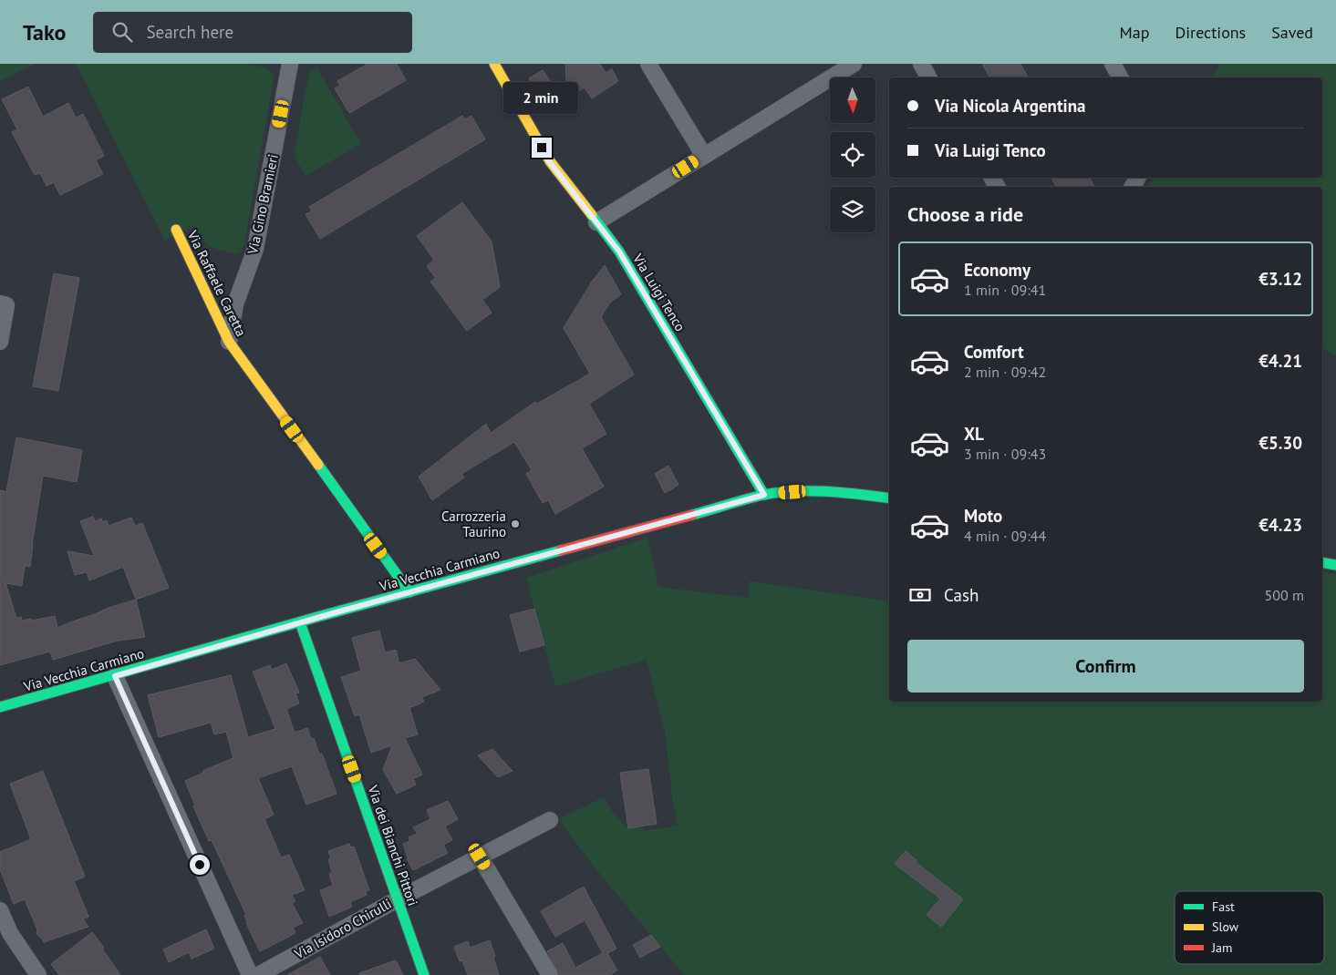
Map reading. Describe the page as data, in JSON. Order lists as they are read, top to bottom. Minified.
{"streets":{"street":["Via Gino Bramieri","Via Raffaele Caretta","Via Luigi Tenco","Via Vecchia Carmiano","Via dei Bianchi Pittori","Via Isidoro Chirulli"]},"crossings":[["Via Gino Bramieri","Via Raffaele Caretta"],["Via Raffaele Caretta","Via Vecchia Carmiano"],["Via Luigi Tenco","Via Vecchia Carmiano"],["Via Vecchia Carmiano","Via dei Bianchi Pittori"],["Via dei Bianchi Pittori","Via Isidoro Chirulli"]],"places":["Carrozzeria Taurino"],"legend":["Fast","Slow","Jam"],"north":"bottom","page":{"header":"Tako","search":"Search here","nav":["Map","Directions","Saved"],"banner":["Via Nicola Argentina","Via Luigi Tenco"],"bubble":"2 min","heading":"Choose a ride","list":[{"name":"Economy","note":"1 min · 09:41","value":"€3.12"},{"name":"Comfort","note":"2 min · 09:42","value":"€4.21"},{"name":"XL","note":"3 min · 09:43","value":"€5.30"},{"name":"Moto","note":"4 min · 09:44","value":"€4.23"}],"pay":["Cash","500 m"],"buttons":"Confirm"}}
